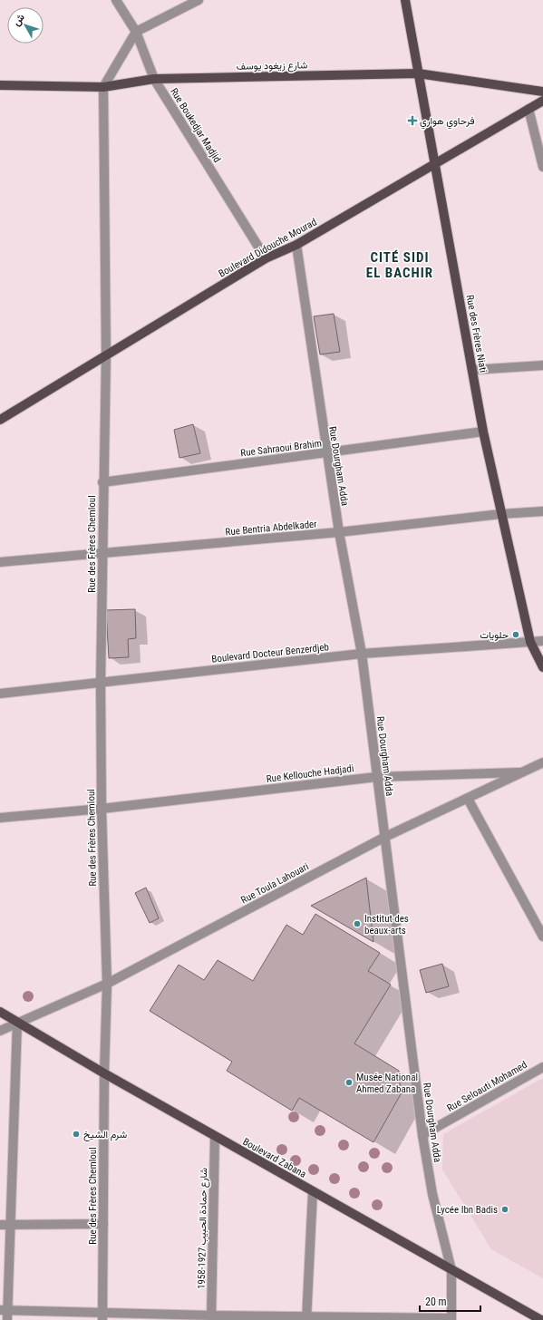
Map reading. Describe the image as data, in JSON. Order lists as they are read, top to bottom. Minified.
{"streets":{"main road":["شارع زيغود يوسف","Boulevard Didouche Mourad","Rue des Frères Niati","Boulevard Zabana"],"street":["Rue Boukedjar Madjid","Rue Sahraoui Brahim","Rue Dourgham Adda","Rue Bentria Abdelkader","Rue des Frères Chemloul","Boulevard Docteur Benzerdjeb","Rue Kellouche Hadjadi","Rue Toula Lahouari","Rue Seloauti Mohamed","شارع حمادة الحبيب 1927-1958"]},"crossings":[["شارع زيغود يوسف","Rue Boukedjar Madjid"],["شارع زيغود يوسف","Rue des Frères Niati"],["شارع زيغود يوسف","Rue des Frères Chemloul"],["Rue Boukedjar Madjid","Boulevard Didouche Mourad"],["Boulevard Didouche Mourad","Rue des Frères Niati"],["Boulevard Didouche Mourad","Rue Dourgham Adda"],["Boulevard Didouche Mourad","Rue des Frères Chemloul"],["Rue des Frères Niati","Rue Sahraoui Brahim"],["Rue des Frères Niati","Rue Bentria Abdelkader"],["Rue des Frères Niati","Boulevard Docteur Benzerdjeb"],["Rue Sahraoui Brahim","Rue Dourgham Adda"],["Rue Sahraoui Brahim","Rue des Frères Chemloul"],["Rue Dourgham Adda","Rue Bentria Abdelkader"],["Rue Dourgham Adda","Boulevard Docteur Benzerdjeb"],["Rue Dourgham Adda","Rue Kellouche Hadjadi"],["Rue Dourgham Adda","Rue Toula Lahouari"],["Rue Dourgham Adda","Rue Seloauti Mohamed"],["Rue Dourgham Adda","Boulevard Zabana"],["Rue Bentria Abdelkader","Rue des Frères Chemloul"],["Rue des Frères Chemloul","Boulevard Docteur Benzerdjeb"],["Rue des Frères Chemloul","Rue Kellouche Hadjadi"],["Rue des Frères Chemloul","Rue Toula Lahouari"],["Rue des Frères Chemloul","Boulevard Zabana"],["Rue Kellouche Hadjadi","Rue Toula Lahouari"],["Rue Toula Lahouari","Boulevard Zabana"],["Boulevard Zabana","شارع حمادة الحبيب 1927-1958"]],"districts":["CITÉ SIDI EL BACHIR"],"places":{"health":["فرحاوي هواري"],"other":["حلويات","Institut des beaux-arts","Musée National Ahmed Zabana","شرم الشيخ","Lycée Ibn Badis"]},"scale_bar":"20 m","north":"top left"}
